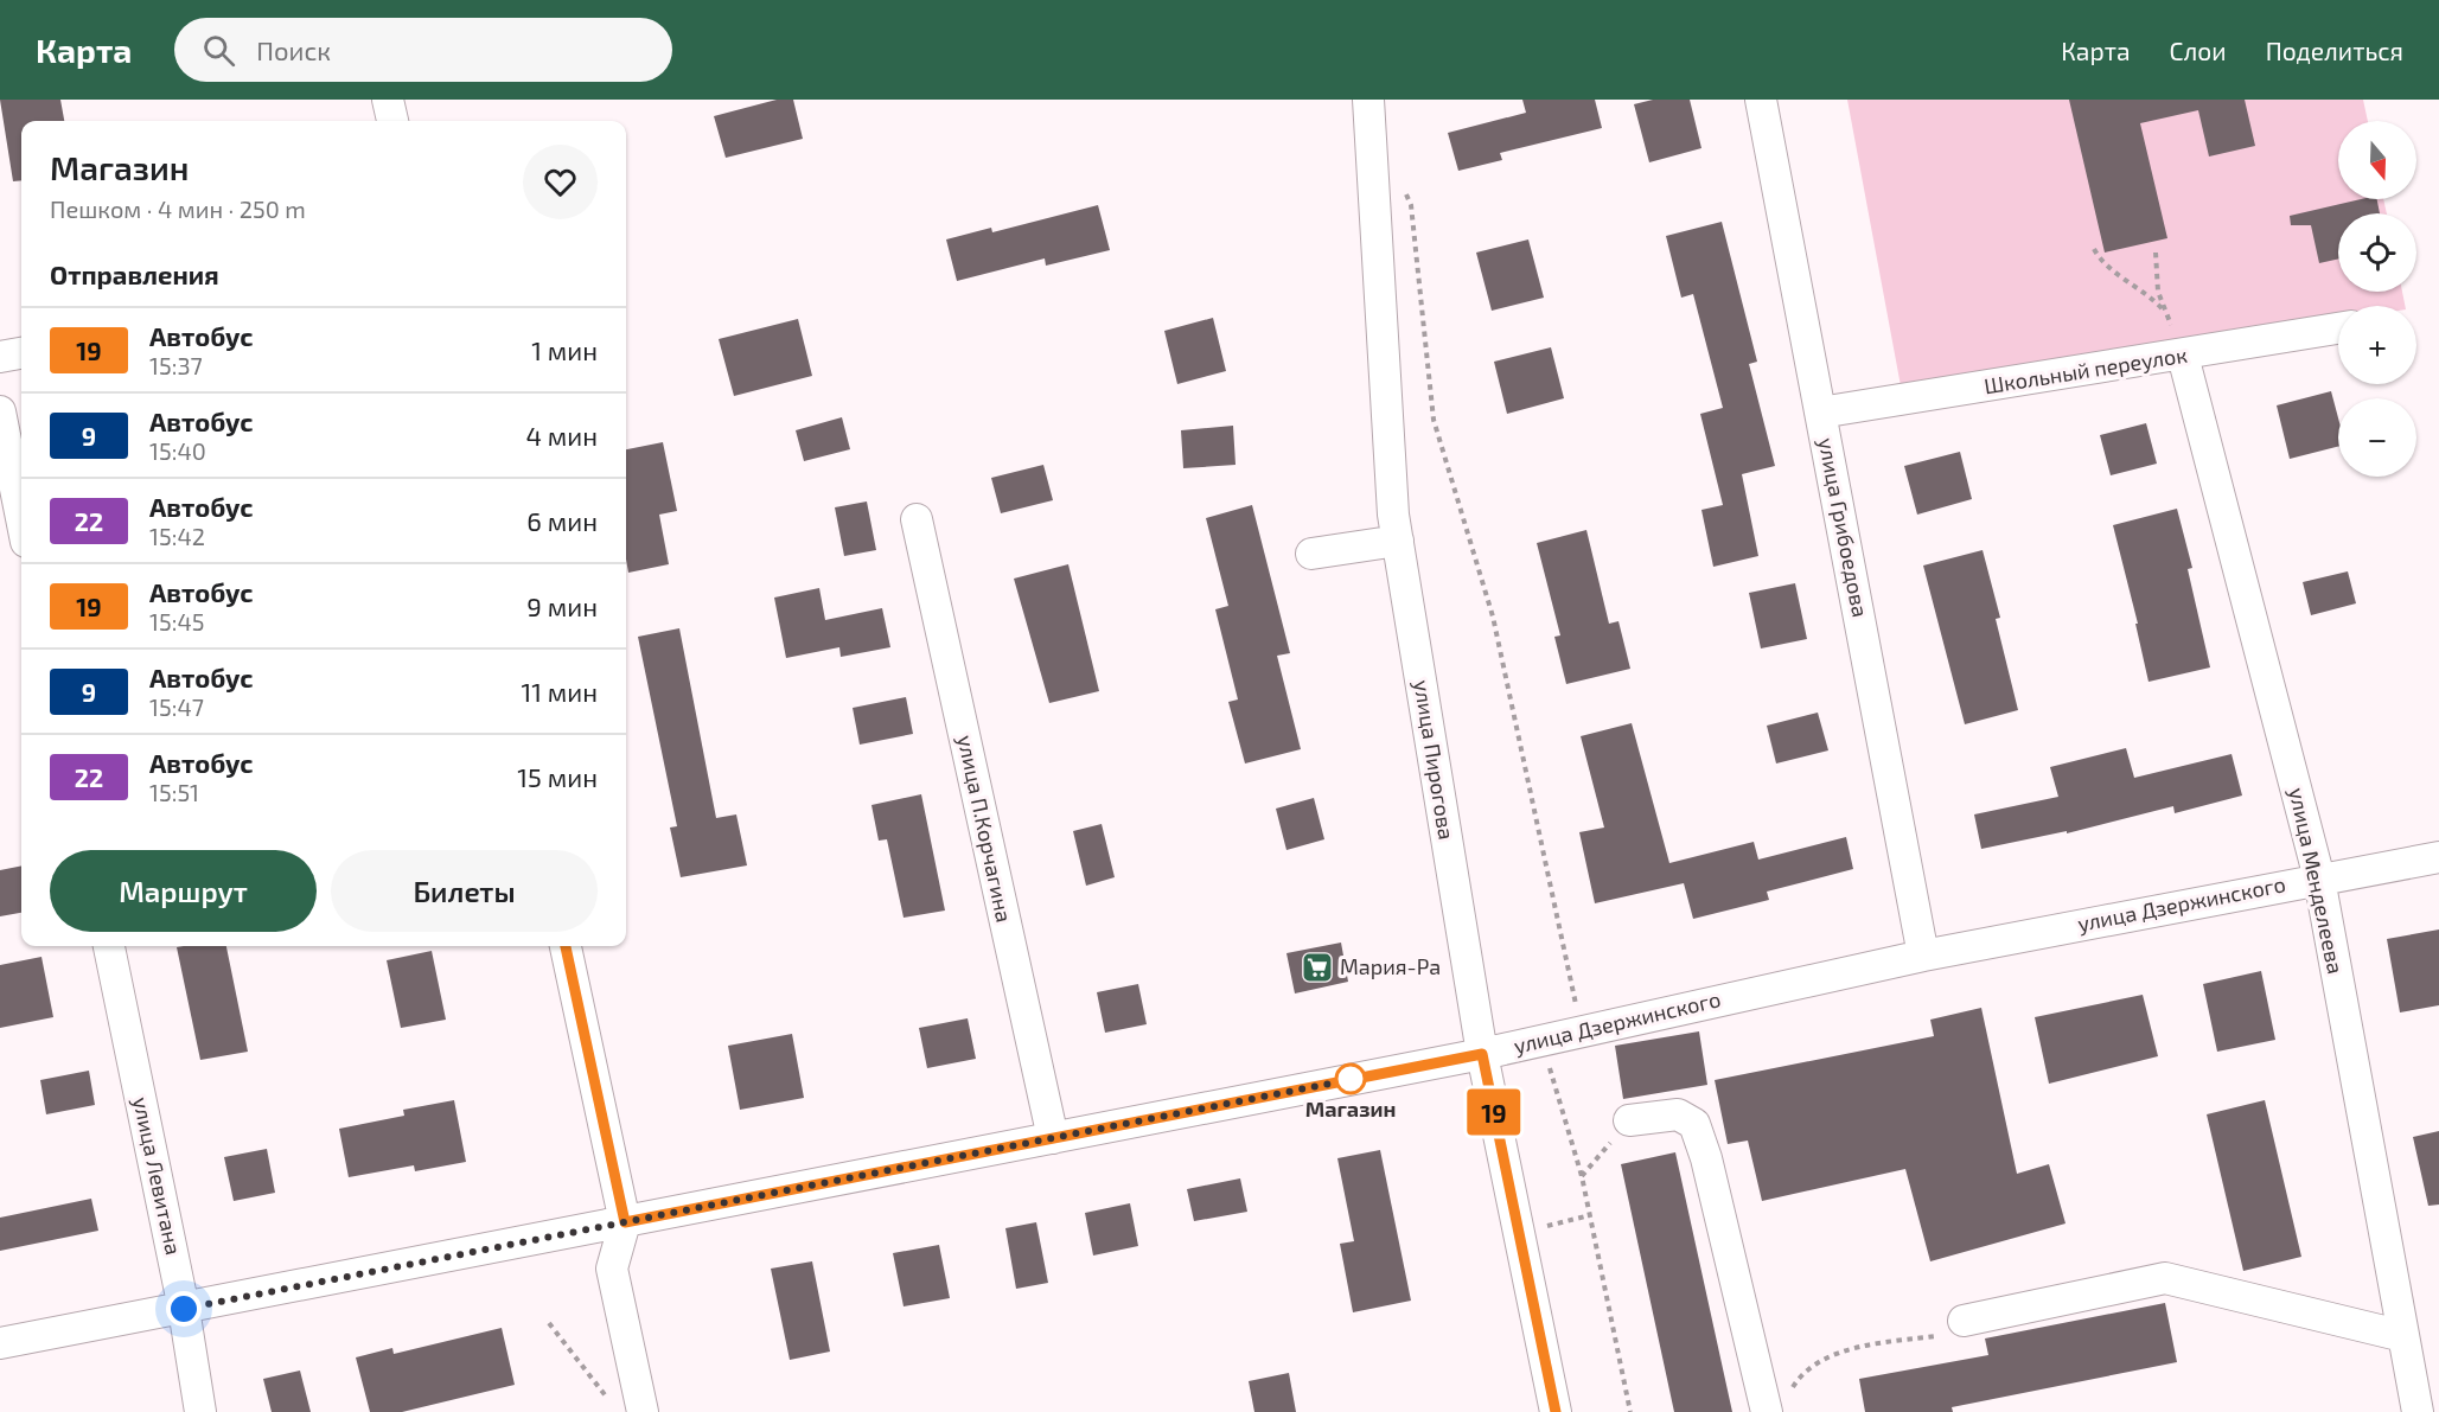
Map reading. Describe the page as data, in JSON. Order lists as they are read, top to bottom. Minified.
{"streets":{"street":["Школьный переулок","улица Грибоедова","улица Пирогова","улица П.Корчагина","улица Менделеева","улица Дзержинского","улица Левитана"]},"crossings":[["Школьный переулок","улица Грибоедова"],["Школьный переулок","улица Менделеева"],["улица Грибоедова","улица Дзержинского"],["улица Пирогова","улица Дзержинского"],["улица П.Корчагина","улица Дзержинского"],["улица Менделеева","улица Дзержинского"],["улица Дзержинского","улица Левитана"]],"places":{"supermarket":["Мария-Ра"],"other":["Магазин"]},"lines":["bus line 19"],"north":"bottom","page":{"header":"Карта","search":"Поиск","nav":["Карта","Слои","Поделиться"],"on_map":"19","map_buttons":["+","−"],"heading":[["Магазин","Пешком · 4 мин · 250 m"],"Отправления"],"list":[{"mark":"19","name":"Автобус","note":"15:37","value":"1 мин"},{"mark":"9","name":"Автобус","note":"15:40","value":"4 мин"},{"mark":"22","name":"Автобус","note":"15:42","value":"6 мин"},{"mark":"19","name":"Автобус","note":"15:45","value":"9 мин"},{"mark":"9","name":"Автобус","note":"15:47","value":"11 мин"},{"mark":"22","name":"Автобус","note":"15:51","value":"15 мин"}],"buttons":["Маршрут","Билеты"]}}
